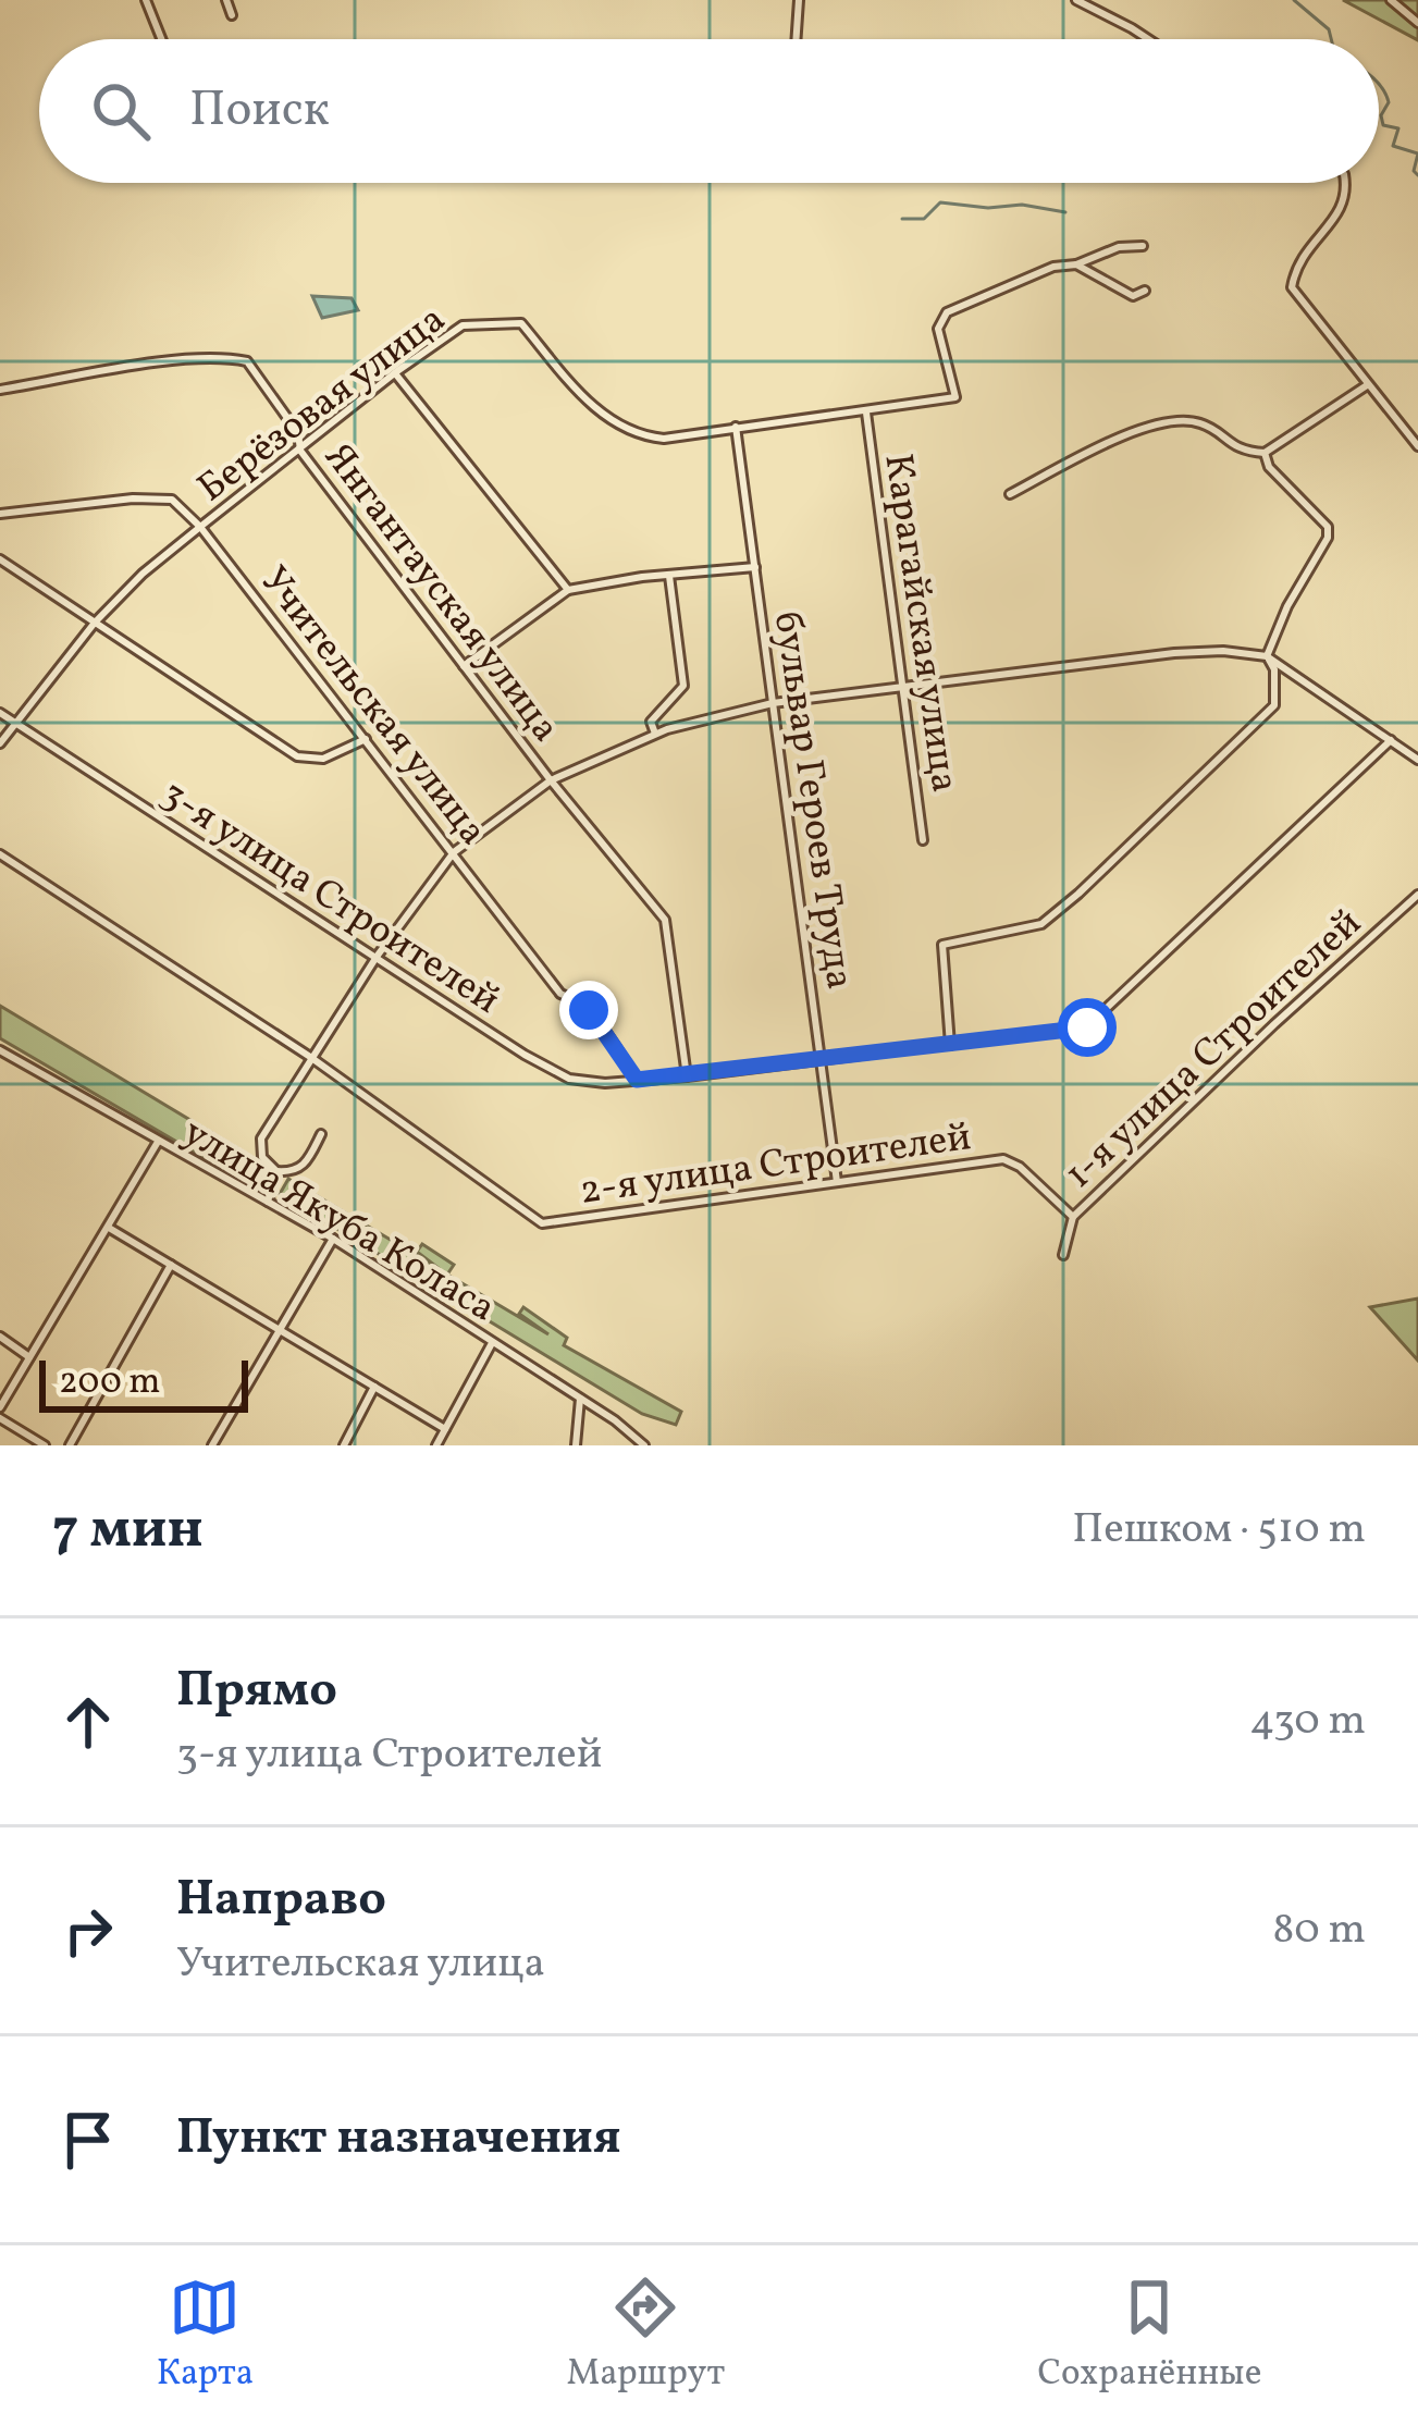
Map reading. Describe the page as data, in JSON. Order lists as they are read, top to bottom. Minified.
{"streets":{"street":["Берёзовая улица","Янгантауская улица","Карагайская улица","Учительская улица","бульвар Героев Труда","3-я улица Строителей","1-я улица Строителей","2-я улица Строителей","улица Якуба Коласа"]},"crossings":[["Берёзовая улица","Янгантауская улица"],["Берёзовая улица","Карагайская улица"],["Берёзовая улица","Учительская улица"],["Берёзовая улица","бульвар Героев Труда"],["Берёзовая улица","3-я улица Строителей"],["Янгантауская улица","3-я улица Строителей"],["Учительская улица","3-я улица Строителей"],["бульвар Героев Труда","3-я улица Строителей"],["бульвар Героев Труда","2-я улица Строителей"],["1-я улица Строителей","2-я улица Строителей"]],"scale_bar":"200 m","page":{"search":"Поиск","scale":"200 m","heading":["7 мин","Пешком · 510 m"],"list":[["Прямо","3-я улица Строителей","430 m"],["Направо","Учительская улица","80 m"],"Пункт назначения"],"nav":["Карта","Маршрут","Сохранённые"]}}
